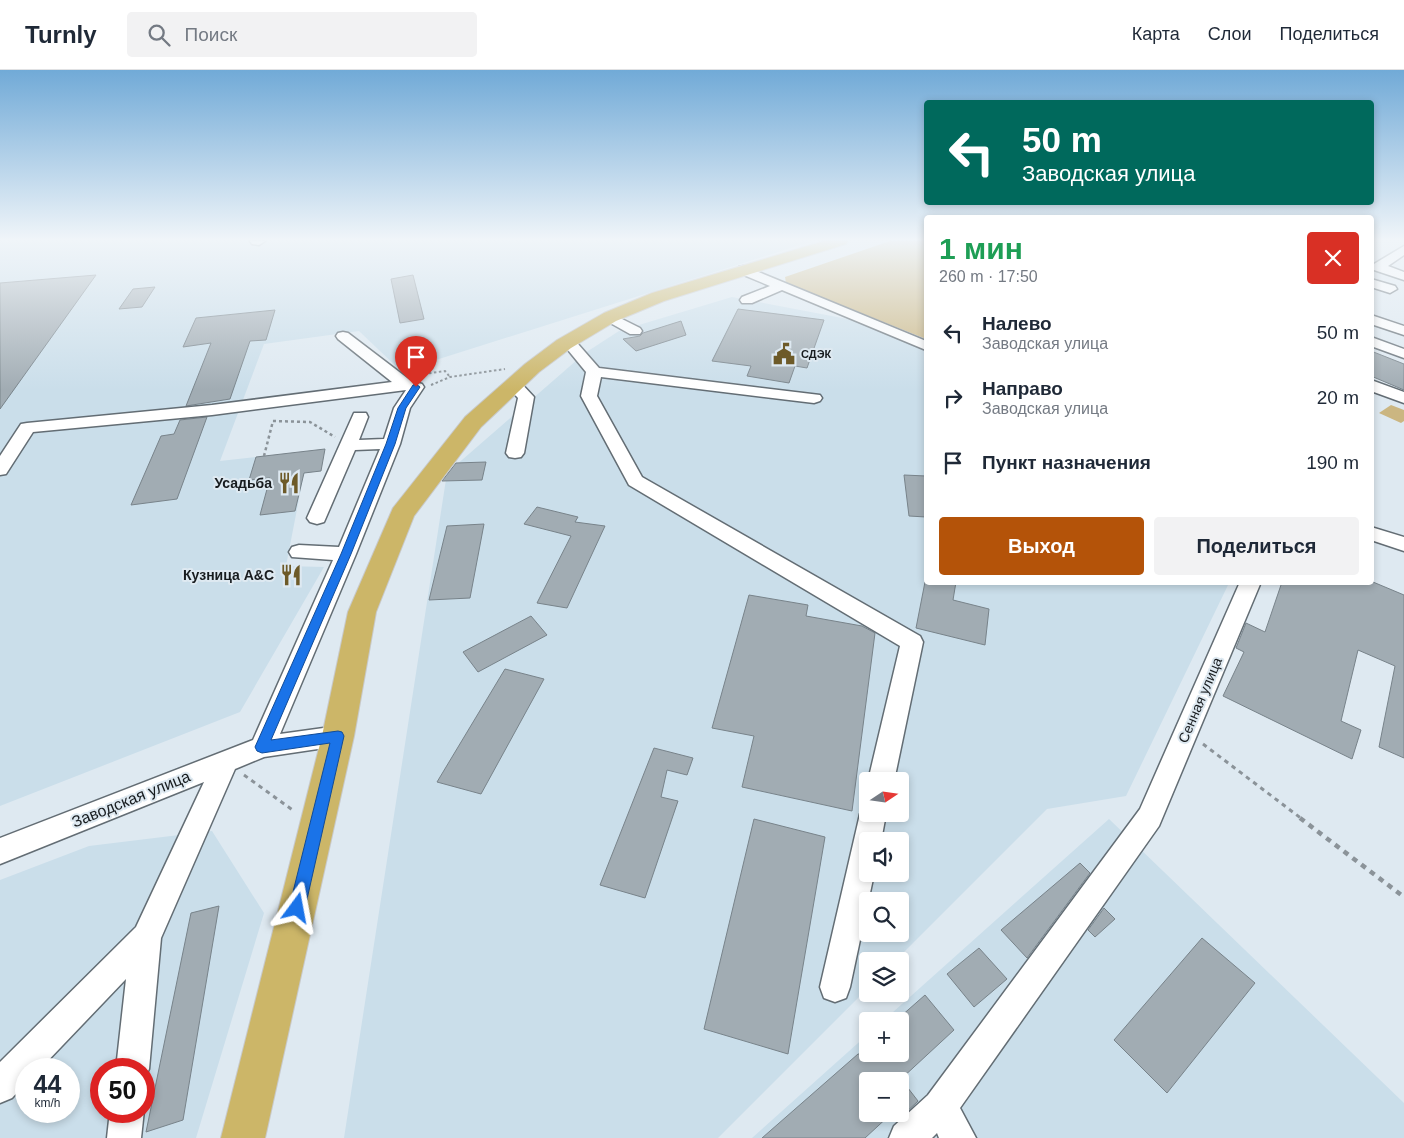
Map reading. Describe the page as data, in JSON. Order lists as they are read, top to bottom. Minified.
{"streets":{"street":["Сенная улица","Заводская улица"]},"places":{"public building":["СДЭК"],"restaurant":["Усадьба","Кузница А&С"]},"north":"right","page":{"header":"Turnly","search":"Поиск","nav":["Карта","Слои","Поделиться"],"turn":["50 m","Заводская улица"],"heading":["1 мин","260 m · 17:50"],"list":[{"name":"Налево","note":"Заводская улица","value":"50 m"},{"name":"Направо","note":"Заводская улица","value":"20 m"},{"name":"Пункт назначения","value":"190 m"}],"buttons":["Выход","Поделиться"],"map_buttons":["+","−"],"speed":"44 km/h","limit":"50"}}
